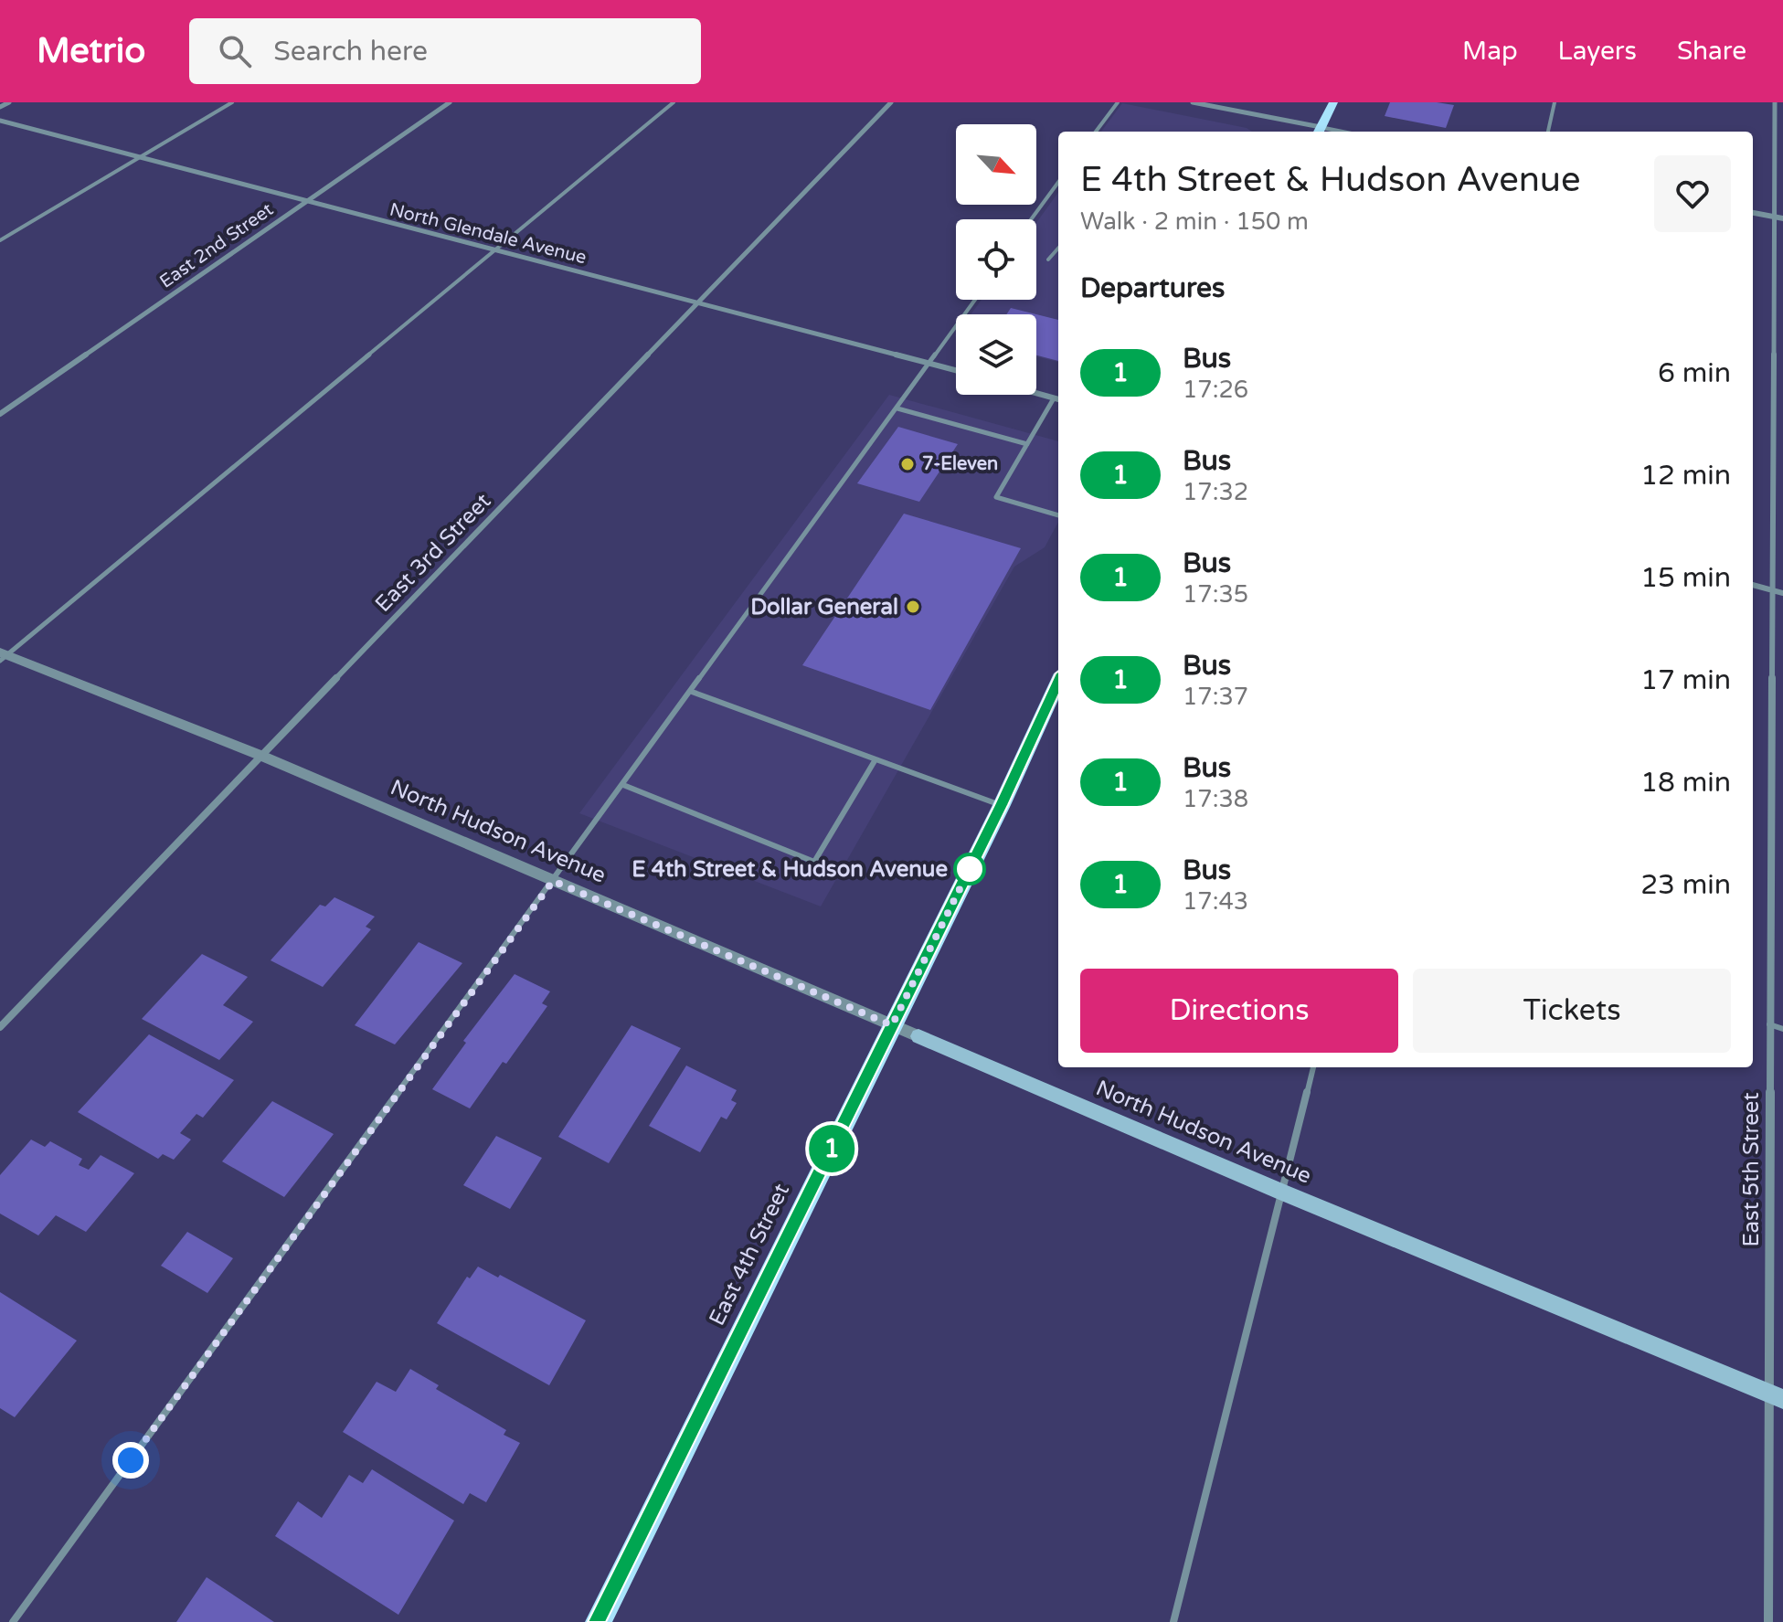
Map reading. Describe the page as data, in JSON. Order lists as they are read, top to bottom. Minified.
{"streets":{"main road":["North Hudson Avenue","East 4th Street"],"street":["North Glendale Avenue","East 2nd Street","East 3rd Street","East 5th Street"]},"crossings":[["North Glendale Avenue","East 2nd Street"],["North Glendale Avenue","East 3rd Street"],["East 3rd Street","North Hudson Avenue"],["North Hudson Avenue","East 5th Street"],["North Hudson Avenue","East 4th Street"]],"places":["7-Eleven","Dollar General","E 4th Street & Hudson Avenue"],"lines":["bus line 1"],"north":"bottom right","page":{"header":"Metrio","search":"Search here","nav":["Map","Layers","Share"],"on_map":"1","heading":[["E 4th Street & Hudson Avenue","Walk · 2 min · 150 m"],"Departures"],"list":[{"mark":"1","name":"Bus","note":"17:26","value":"6 min"},{"mark":"1","name":"Bus","note":"17:32","value":"12 min"},{"mark":"1","name":"Bus","note":"17:35","value":"15 min"},{"mark":"1","name":"Bus","note":"17:37","value":"17 min"},{"mark":"1","name":"Bus","note":"17:38","value":"18 min"},{"mark":"1","name":"Bus","note":"17:43","value":"23 min"}],"buttons":["Directions","Tickets"]}}
